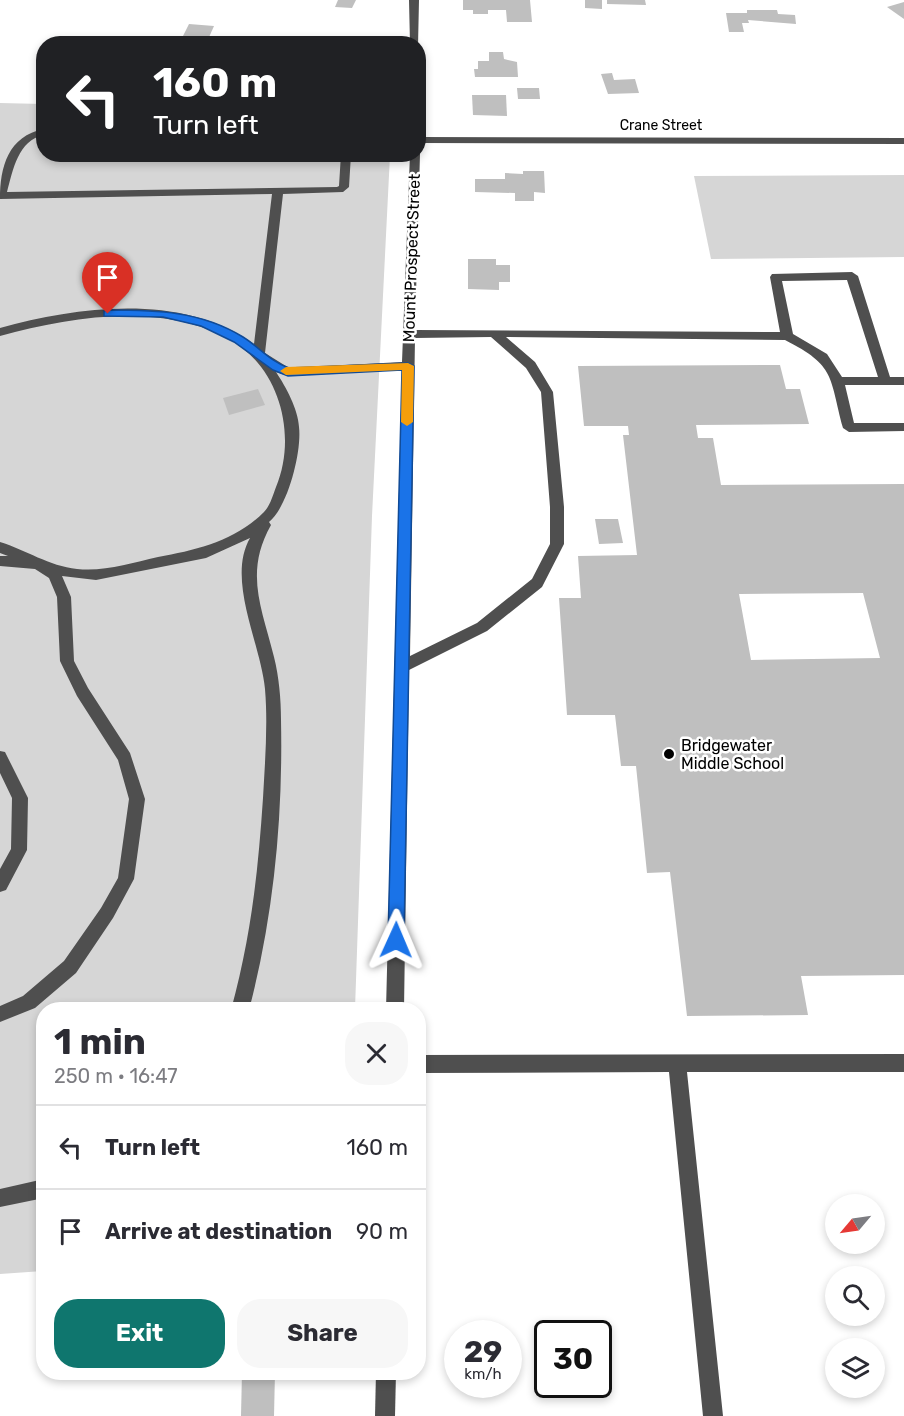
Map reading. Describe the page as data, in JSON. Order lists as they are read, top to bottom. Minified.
{"streets":{"street":["Crane Street","Mount Prospect Street"]},"places":["Bridgewater Middle School"],"north":"bottom left","page":{"turn":["160 m","Turn left"],"heading":["1 min","250 m · 16:47"],"list":[{"name":"Turn left","value":"160 m"},{"name":"Arrive at destination","value":"90 m"}],"buttons":["Exit","Share"],"speed":"29 km/h","limit":"30"}}
